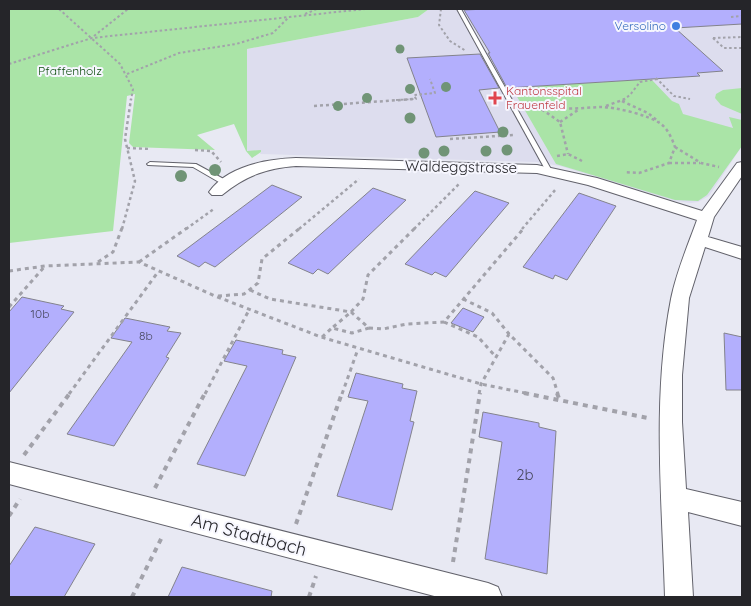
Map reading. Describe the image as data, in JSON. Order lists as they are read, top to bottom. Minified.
{"streets":{"street":["Waldeggstrasse","Am Stadtbach"]},"parks":["Pfaffenholz"],"places":{"other":["Versolino"],"health":["Kantonsspital Frauenfeld"]},"house_numbers":["10b","8b","2b"]}
